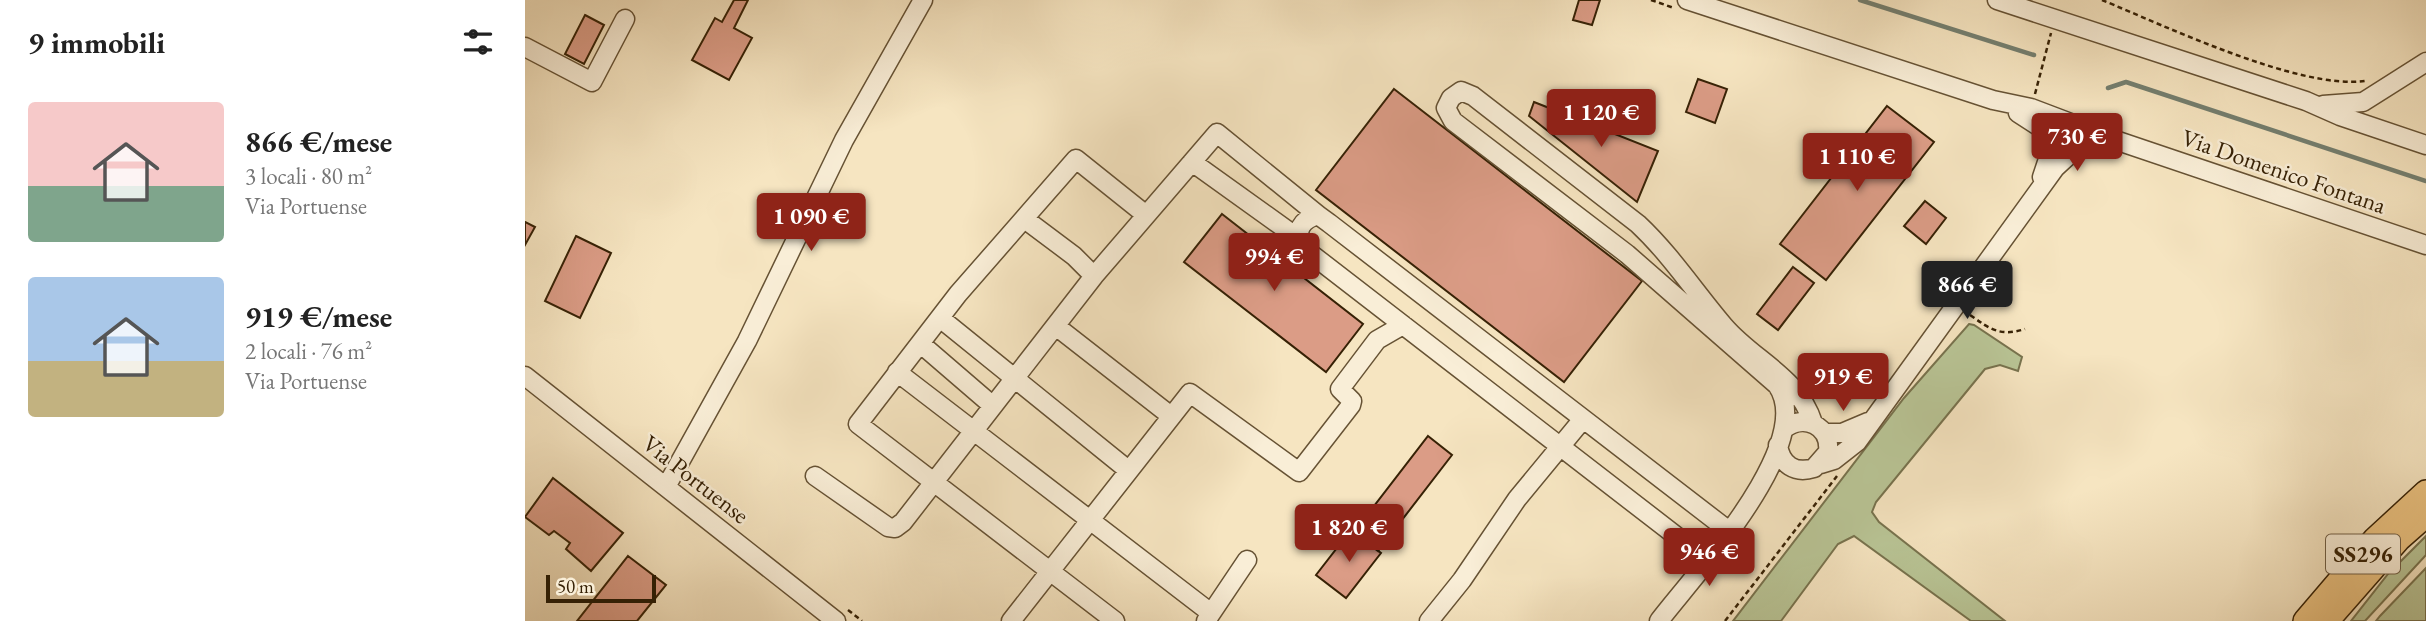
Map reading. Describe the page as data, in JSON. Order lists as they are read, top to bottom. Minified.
{"streets":{"main road":["SS296"],"street":["Via Domenico Fontana","Via Portuense"]},"scale_bar":"50 m","page":{"heading":"9 immobili","list":[{"name":"866 €/mese","note":"3 locali · 80 m² · Via Portuense"},{"name":"919 €/mese","note":"2 locali · 76 m² · Via Portuense"}],"price":["1 120 €","730 €","1 110 €","1 090 €","994 €","866 €","919 €","1 820 €","946 €"],"scale":"50 m"}}
